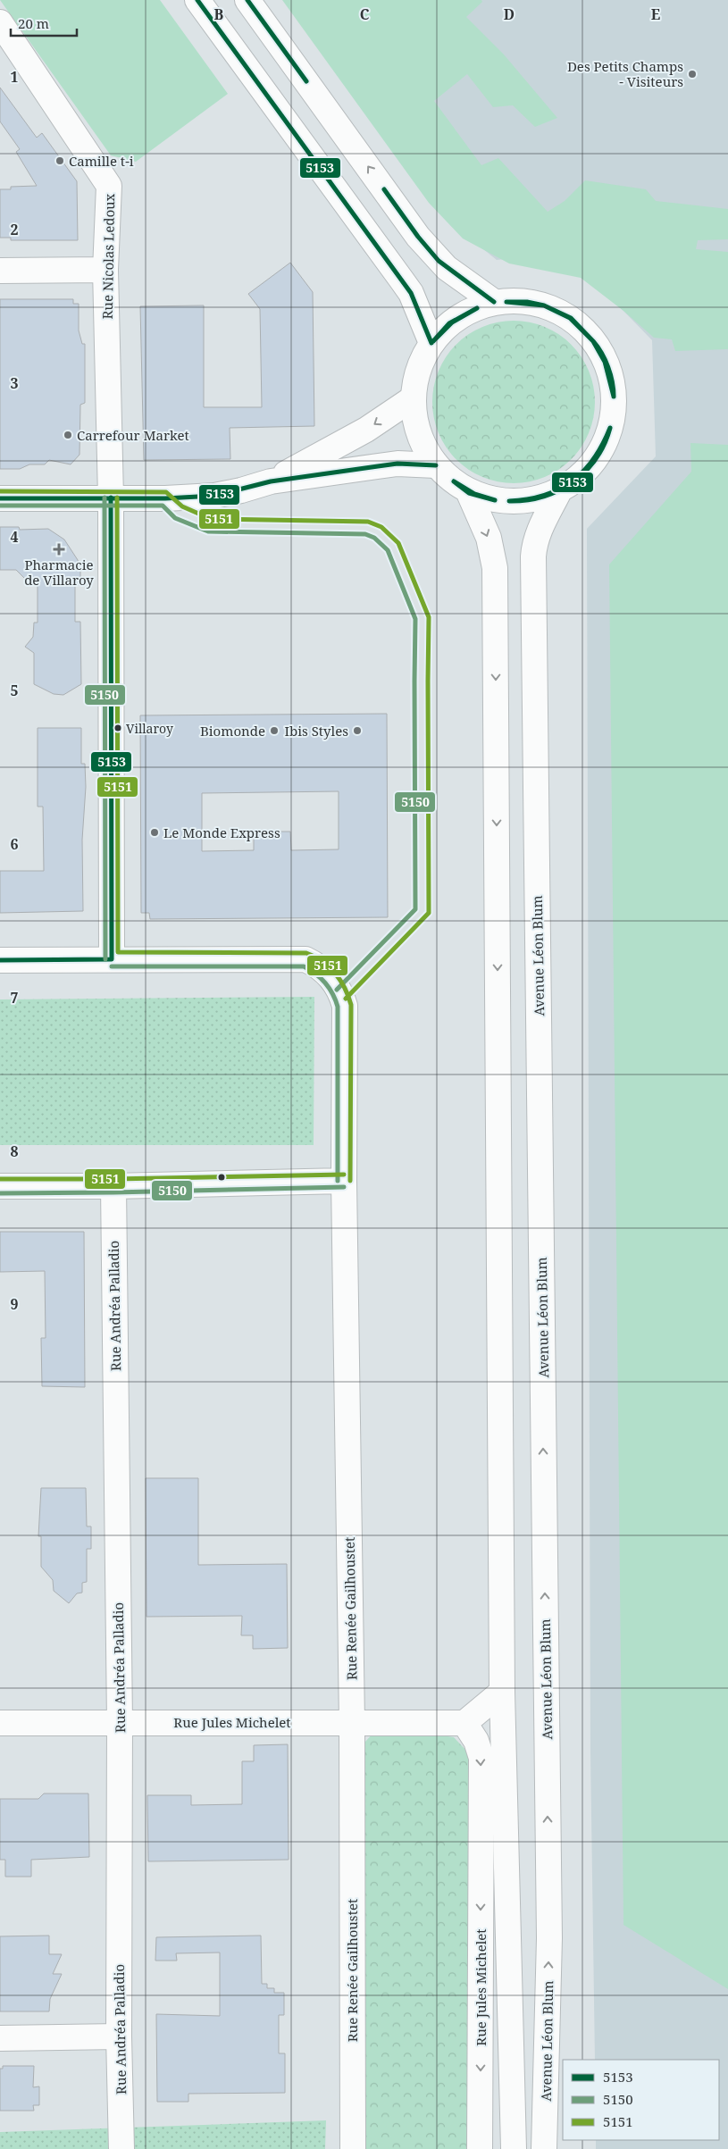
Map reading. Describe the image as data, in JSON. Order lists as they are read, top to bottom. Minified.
{"streets":{"street":["Rue Nicolas Ledoux","Avenue Léon Blum","Rue Andréa Palladio","Rue Renée Gailhoustet","Rue Jules Michelet"]},"crossings":[["Rue Nicolas Ledoux","Rue Renée Gailhoustet"],["Rue Andréa Palladio","Rue Jules Michelet"],["Rue Renée Gailhoustet","Rue Jules Michelet"]],"places":{"other":["Des Petits Champs - Visiteurs","Camille t-i","Carrefour Market","Villaroy","Biomonde","Ibis Styles","Le Monde Express"],"health":["Pharmacie de Villaroy"]},"lines":["transit line 5153","transit line 5151","transit line 5150"],"legend":["5153","5150","5151"],"scale_bar":"20 m","grid":{"columns":["B","C","D","E"],"rows":["1","2","3","4","5","6","7","8","9"]}}
